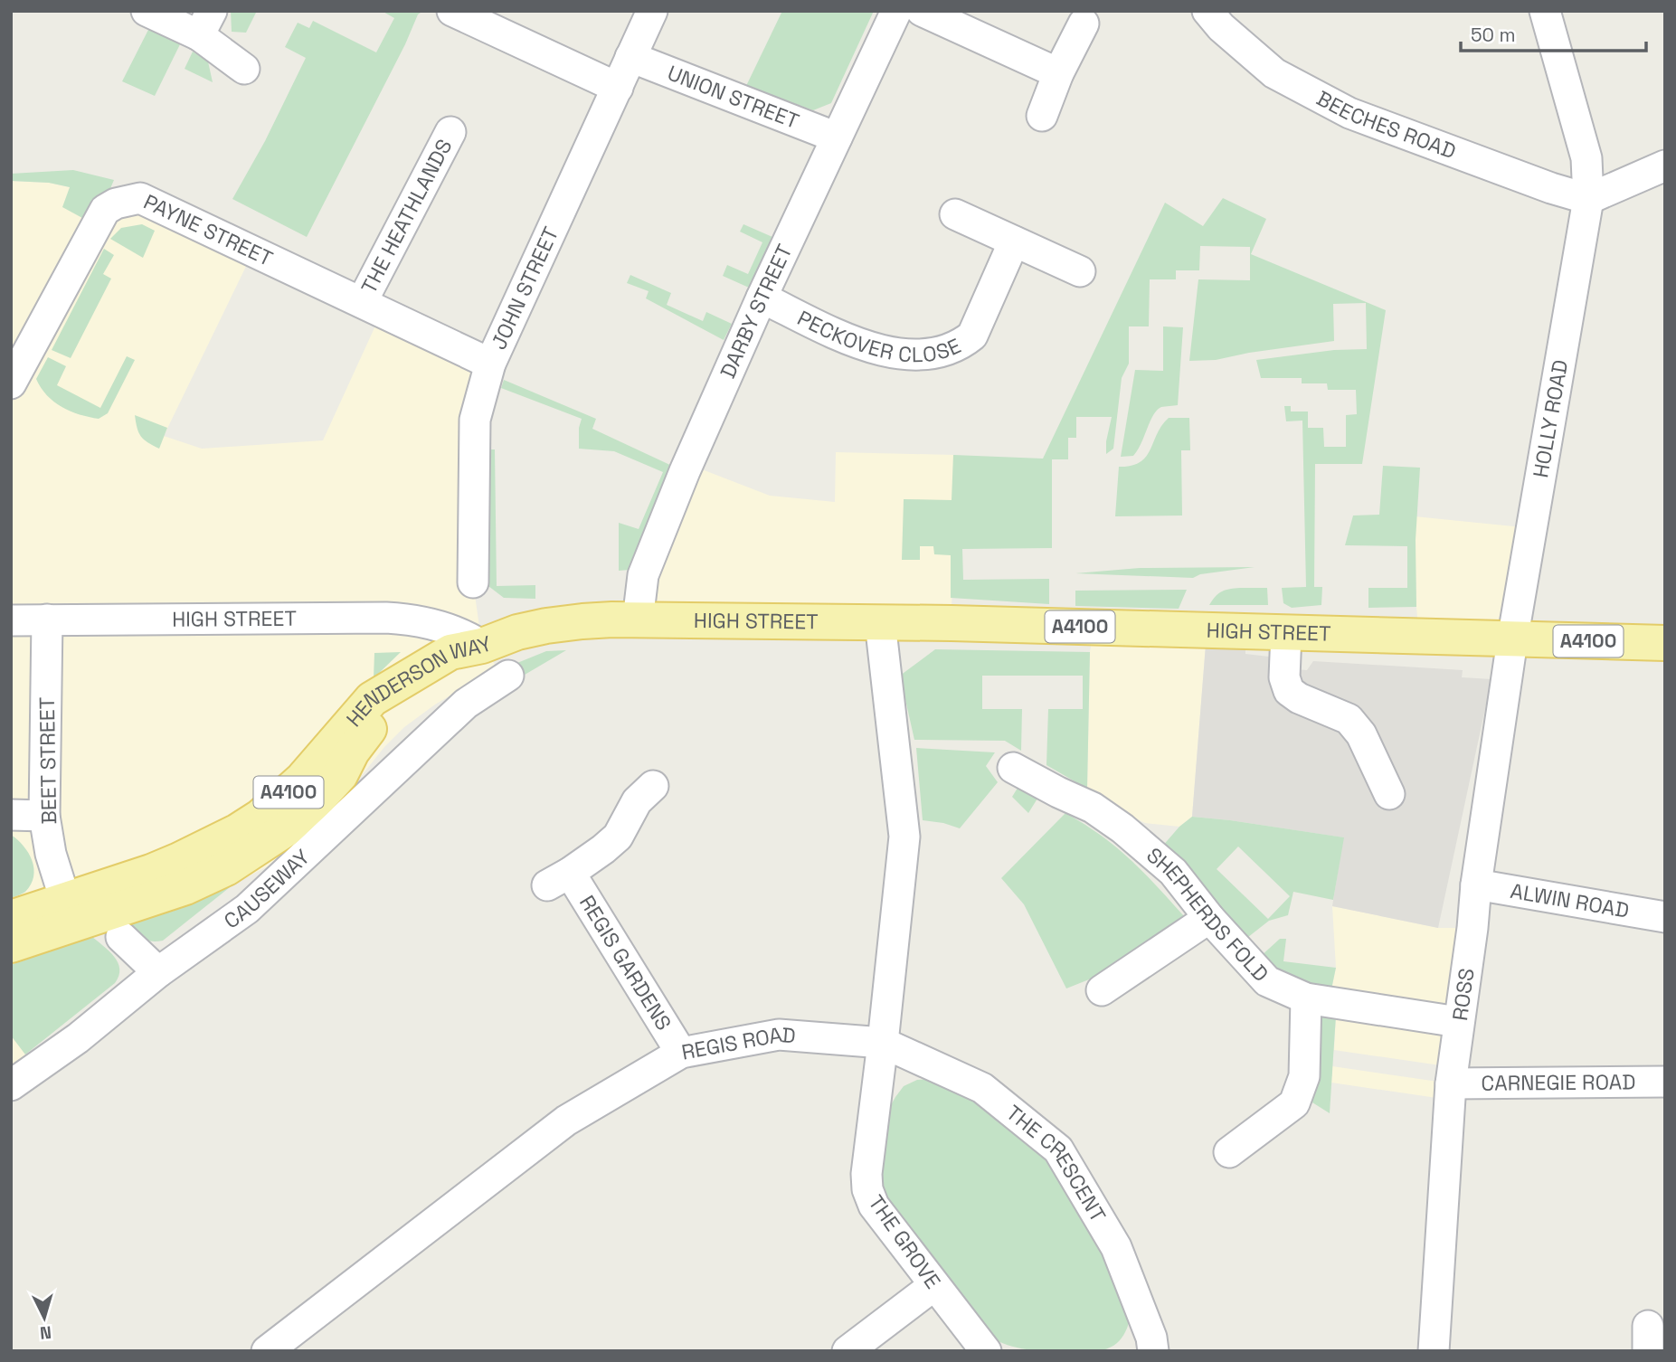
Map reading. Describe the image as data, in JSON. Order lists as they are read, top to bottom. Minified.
{"streets":{"main road":["HIGH STREET","A4100","HENDERSON WAY"],"street":["UNION STREET","BEECHES ROAD","THE HEATHLANDS","PAYNE STREET","JOHN STREET","DARBY STREET","PECKOVER CLOSE","HOLLY ROAD","BEET STREET","CAUSEWAY","ALWIN ROAD","SHEPHERDS FOLD","REGIS GARDENS","ROSS","REGIS ROAD","CARNEGIE ROAD","THE CRESCENT","THE GROVE"]},"crossings":[["UNION STREET","JOHN STREET"],["UNION STREET","DARBY STREET"],["BEECHES ROAD","HOLLY ROAD"],["THE HEATHLANDS","PAYNE STREET"],["PAYNE STREET","JOHN STREET"],["DARBY STREET","PECKOVER CLOSE"],["DARBY STREET","HIGH STREET"],["HOLLY ROAD","HIGH STREET"],["HOLLY ROAD","A4100"],["HOLLY ROAD","ROSS"],["HIGH STREET","A4100"],["HIGH STREET","HENDERSON WAY"],["HIGH STREET","BEET STREET"],["HIGH STREET","ROSS"],["A4100","ROSS"],["HENDERSON WAY","BEET STREET"],["ALWIN ROAD","ROSS"],["SHEPHERDS FOLD","ROSS"],["REGIS GARDENS","REGIS ROAD"],["ROSS","CARNEGIE ROAD"],["REGIS ROAD","THE CRESCENT"],["REGIS ROAD","THE GROVE"],["THE CRESCENT","THE GROVE"]],"scale_bar":"50 m","north":"bottom"}
